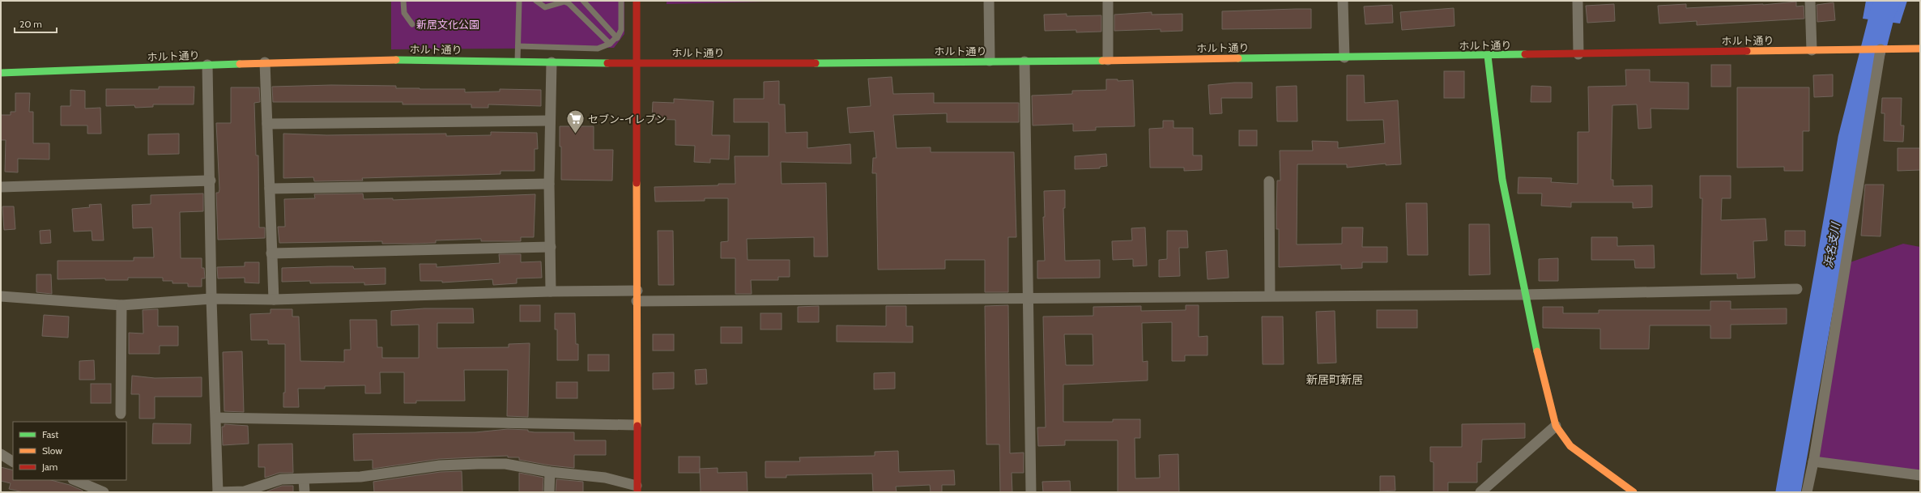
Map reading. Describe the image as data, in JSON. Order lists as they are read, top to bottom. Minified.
{"streets":{"street":["ホルト通り"]},"districts":["新居町新居"],"water":["浜名支川"],"parks":["新居文化公園"],"places":{"supermarket":["セブン-イレブン"]},"legend":["Fast","Slow","Jam"],"scale_bar":"20 m"}
